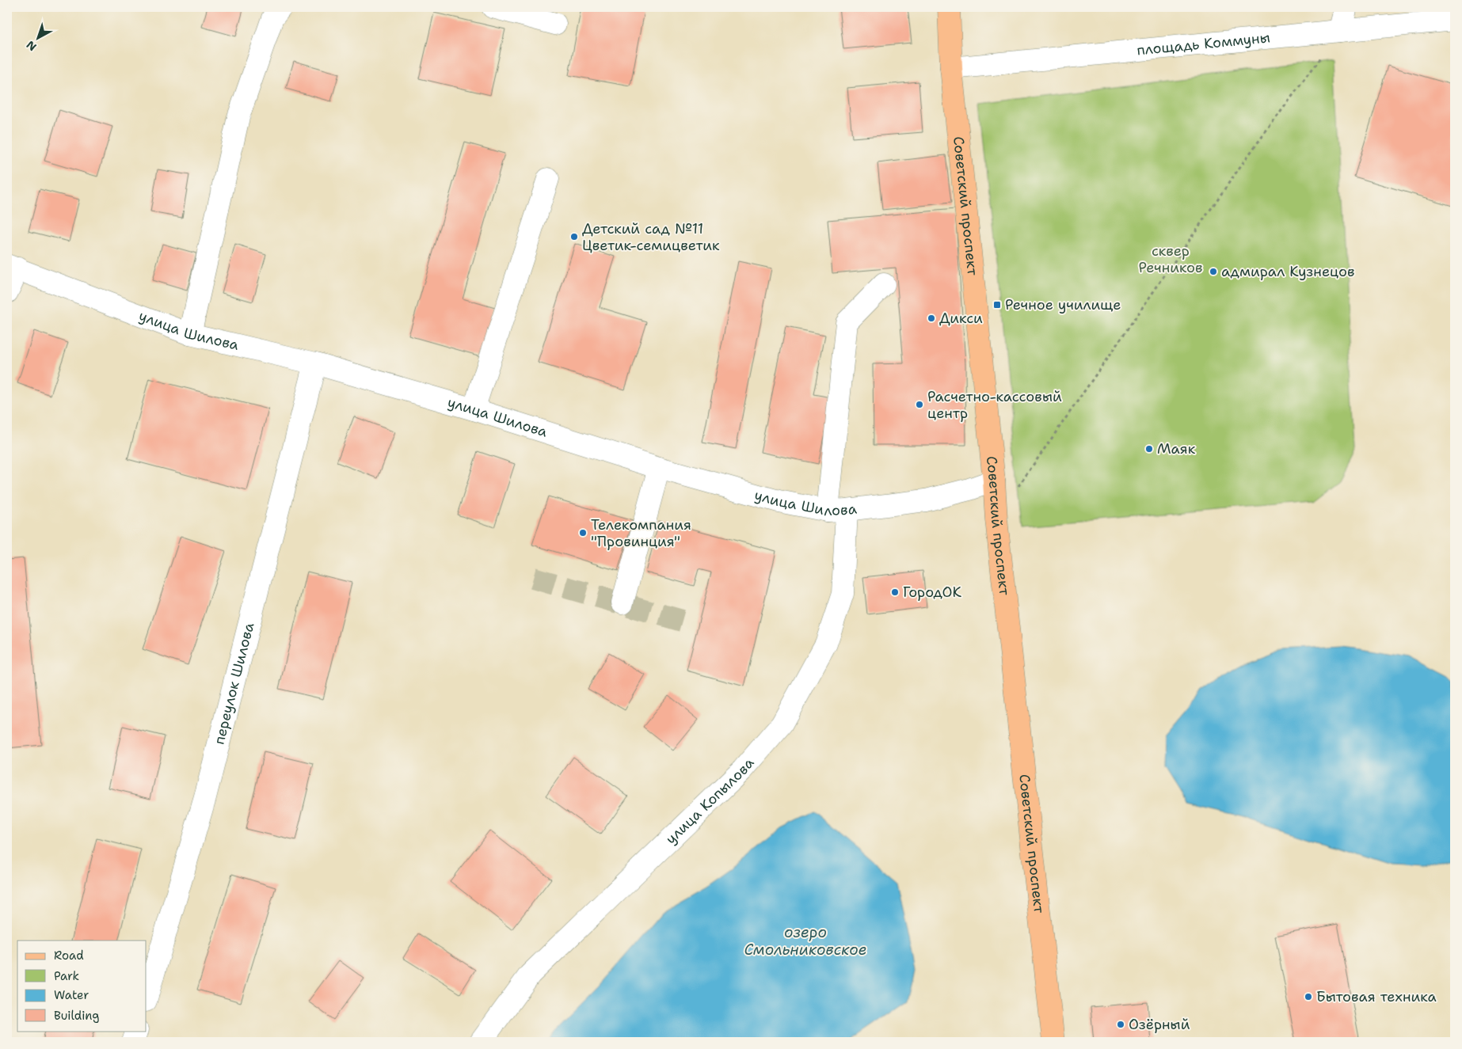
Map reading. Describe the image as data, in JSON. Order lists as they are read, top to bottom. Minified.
{"streets":{"main road":["Советский проспект"],"street":["площадь Коммуны","улица Шилова","переулок Шилова","улица Копылова"]},"crossings":[["площадь Коммуны","Советский проспект"],["Советский проспект","улица Шилова"],["улица Шилова","переулок Шилова"],["улица Шилова","улица Копылова"]],"water":["озеро Смольниковское"],"parks":["сквер Речников"],"places":{"other":["Детский сад №11 Цветик-семицветик","адмирал Кузнецов","Дикси","Расчетно-кассовый центр","Маяк","Телекомпания \"Провинция\"","ГородОК","Бытовая техника","Озёрный"],"transit":["Речное училище"]},"legend":["Road","Park","Water","Building"],"north":"bottom left"}
